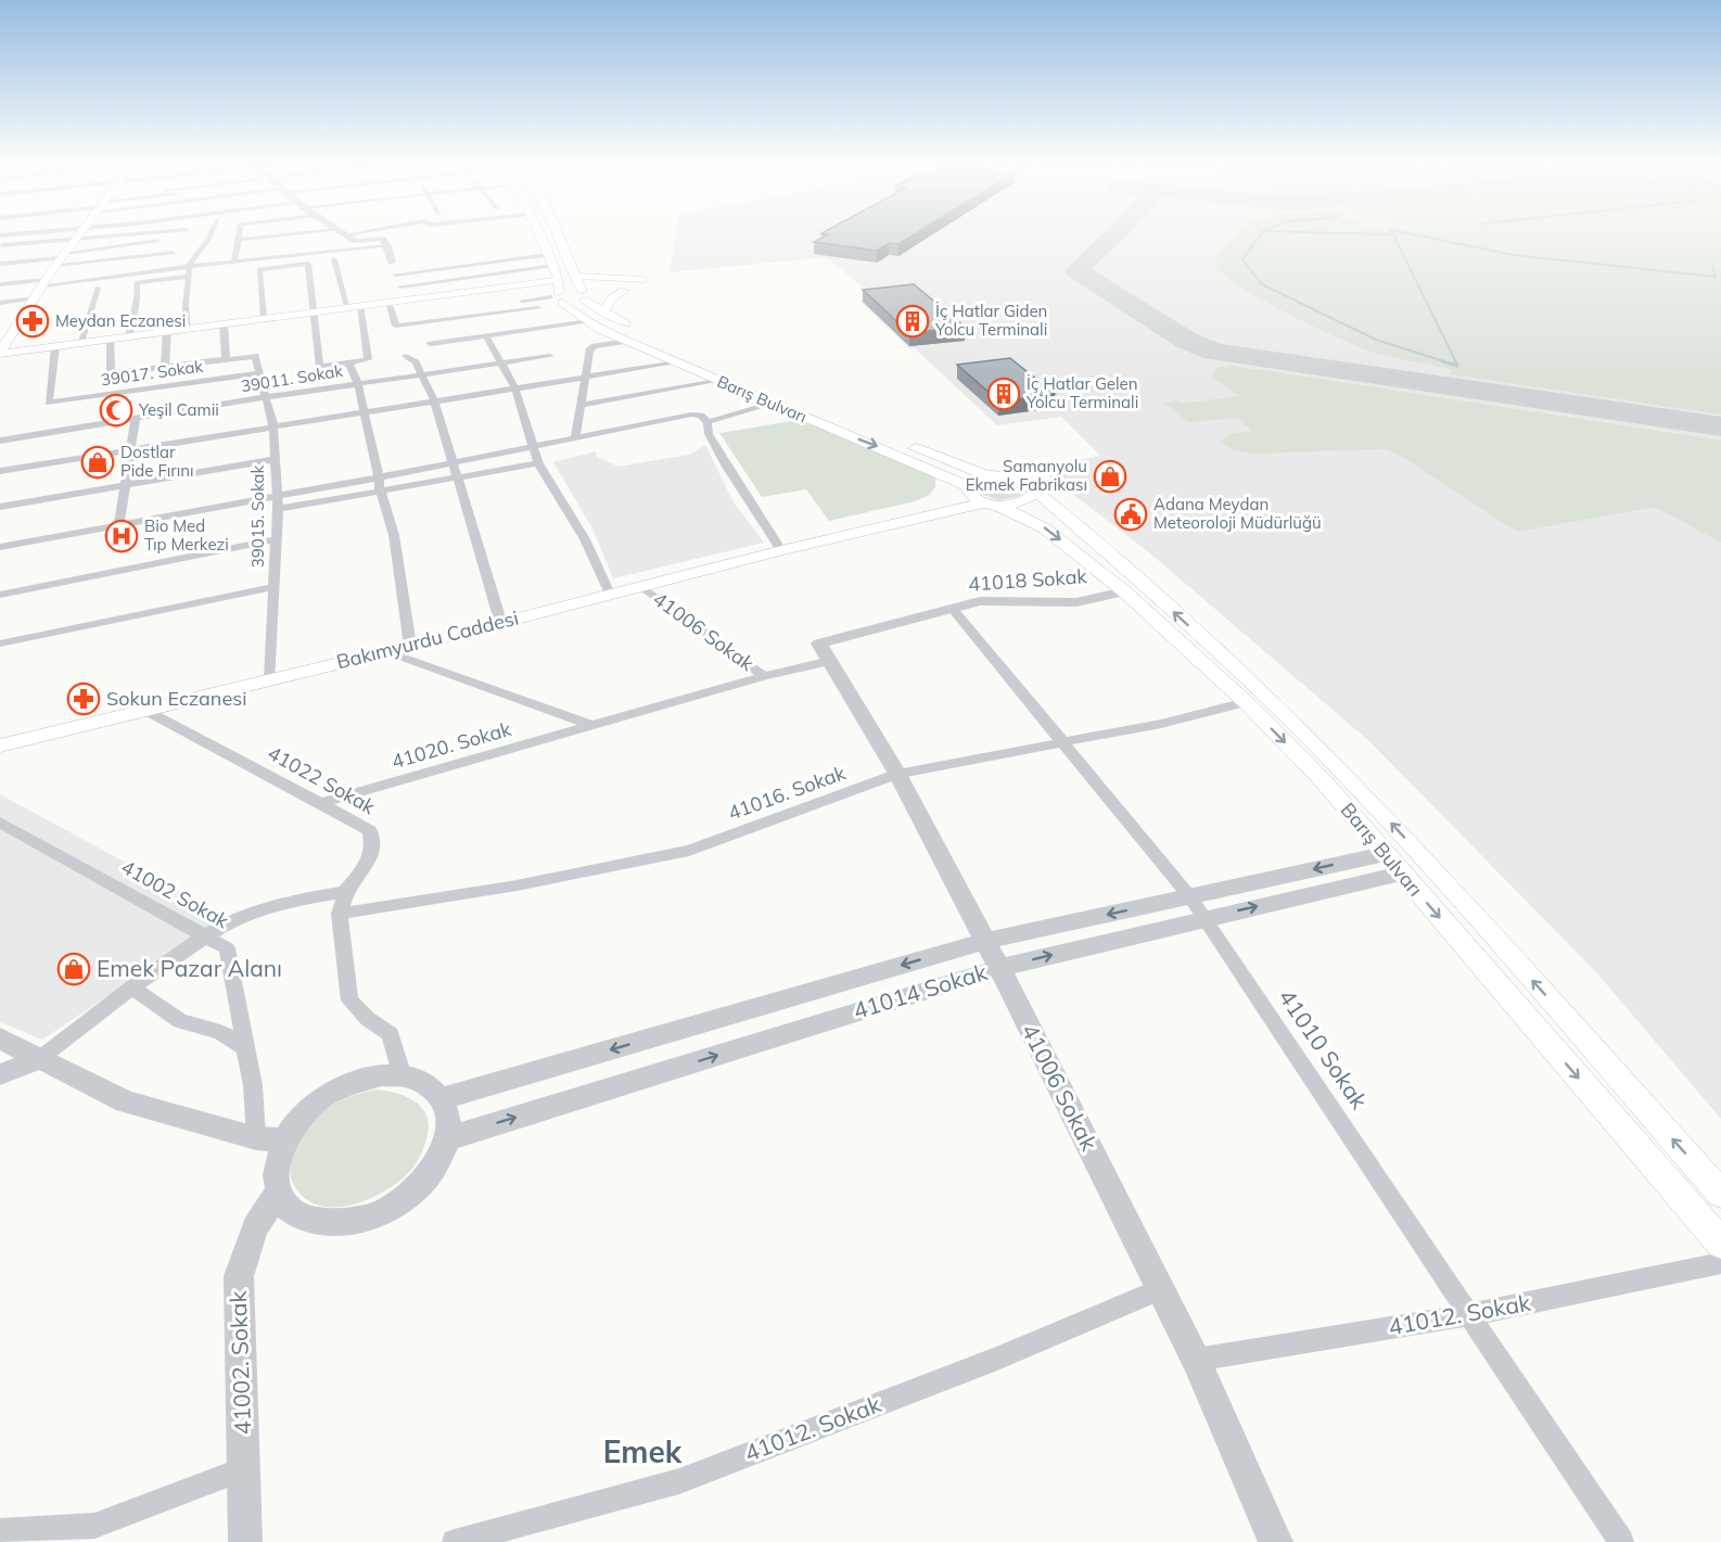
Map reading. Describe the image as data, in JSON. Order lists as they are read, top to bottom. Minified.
{"streets":{"main road":["Barış Bulvarı","Bakımyurdu Caddesi"],"street":["39017. Sokak","39011. Sokak","39015. Sokak","41018 Sokak","41006 Sokak","41020. Sokak","41022 Sokak","41016. Sokak","41002 Sokak","41014 Sokak","41010 Sokak","41012. Sokak","41002. Sokak"]},"crossings":[["39017. Sokak","39015. Sokak"],["39011. Sokak","39015. Sokak"],["Barış Bulvarı","41018 Sokak"],["Barış Bulvarı","Bakımyurdu Caddesi"],["Barış Bulvarı","41016. Sokak"],["Barış Bulvarı","41014 Sokak"],["39015. Sokak","Bakımyurdu Caddesi"],["41018 Sokak","41006 Sokak"],["41018 Sokak","41020. Sokak"],["41018 Sokak","41010 Sokak"],["41006 Sokak","Bakımyurdu Caddesi"],["41006 Sokak","41016. Sokak"],["41006 Sokak","41014 Sokak"],["41006 Sokak","41012. Sokak"],["Bakımyurdu Caddesi","41022 Sokak"],["41020. Sokak","41022 Sokak"],["41022 Sokak","41016. Sokak"],["41022 Sokak","41014 Sokak"],["41022 Sokak","41002. Sokak"],["41016. Sokak","41010 Sokak"],["41014 Sokak","41010 Sokak"],["41014 Sokak","41002. Sokak"],["41010 Sokak","41012. Sokak"]],"districts":["Emek"],"places":{"pharmacy":["Meydan Eczanesi","Sokun Eczanesi"],"building":["İç Hatlar Giden Yolcu Terminali","İç Hatlar Gelen Yolcu Terminali"],"mosque":["Yeşil Camii"],"shop":["Dostlar Pide Fırını","Samanyolu Ekmek Fabrikası","Emek Pazar Alanı"],"public building":["Adana Meydan Meteoroloji Müdürlüğü"],"hospital":["Bio Med Tıp Merkezi"]}}
